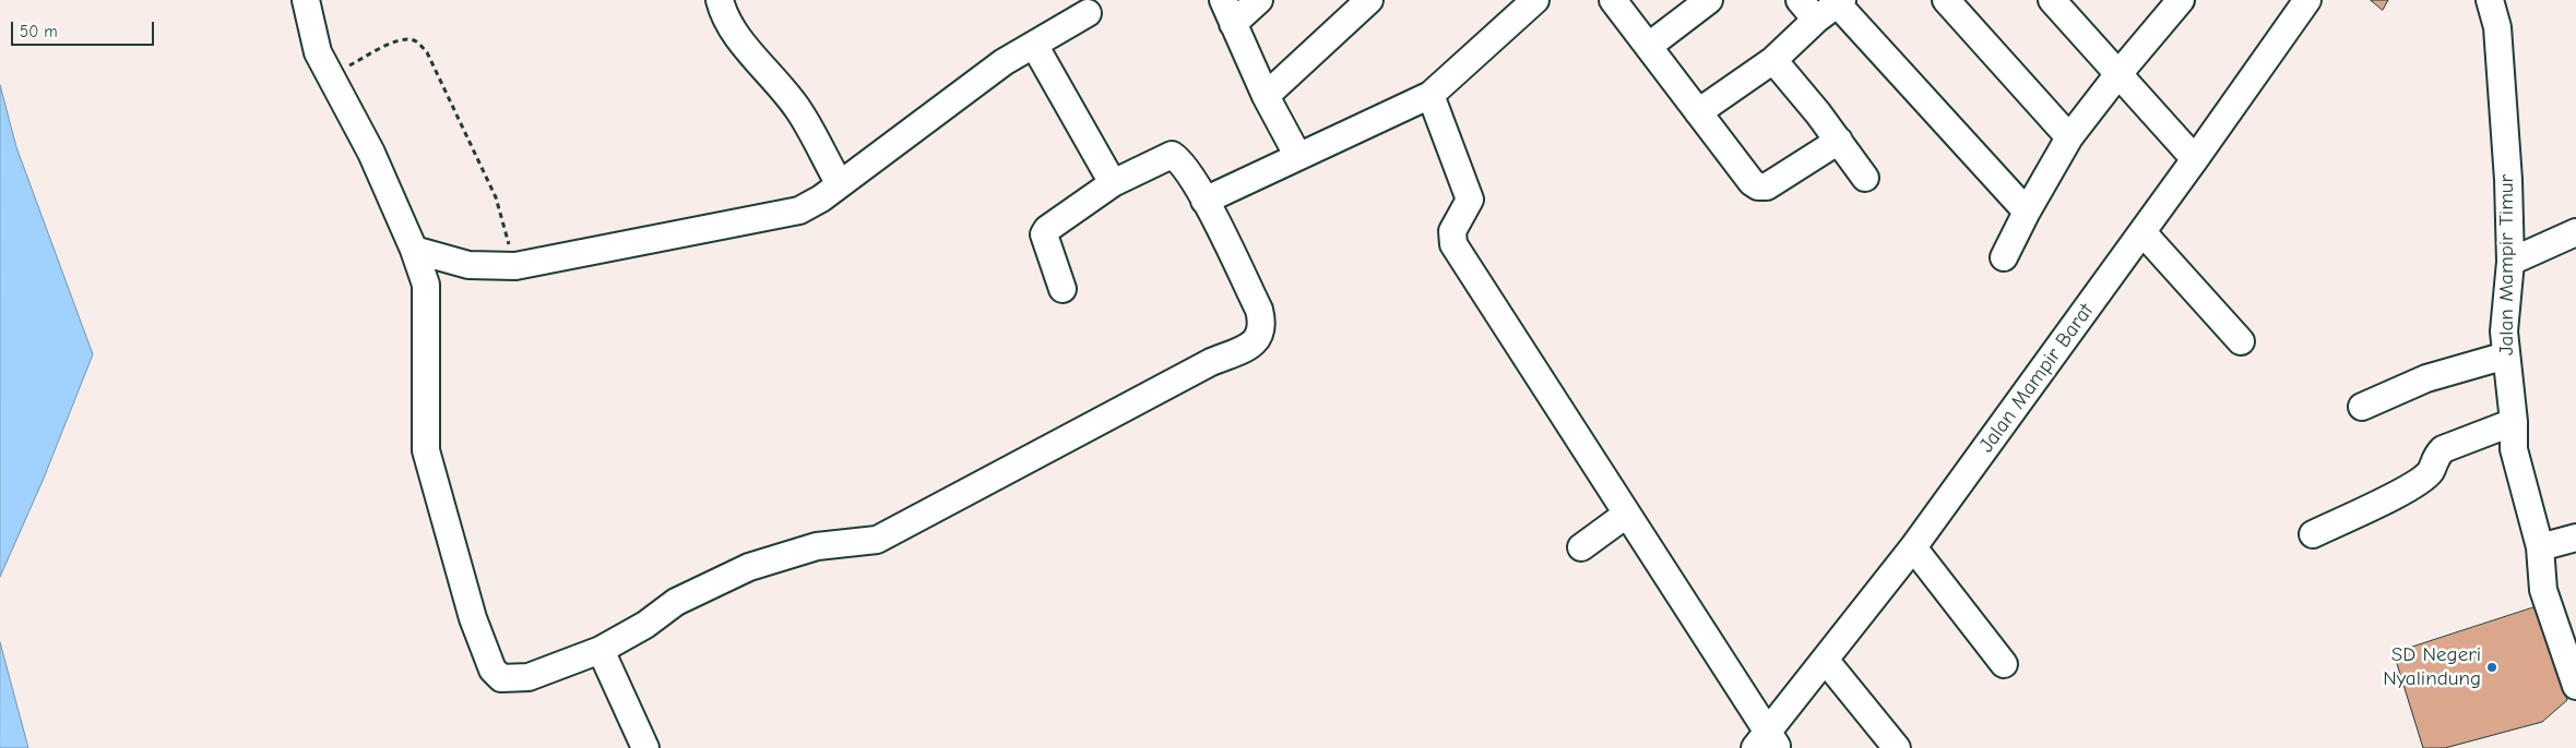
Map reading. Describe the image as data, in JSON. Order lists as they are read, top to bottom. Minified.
{"streets":{"street":["Jalan Mampir Timur","Jalan Mampir Barat"]},"places":["SD Negeri Nyalindung"],"scale_bar":"50 m"}
